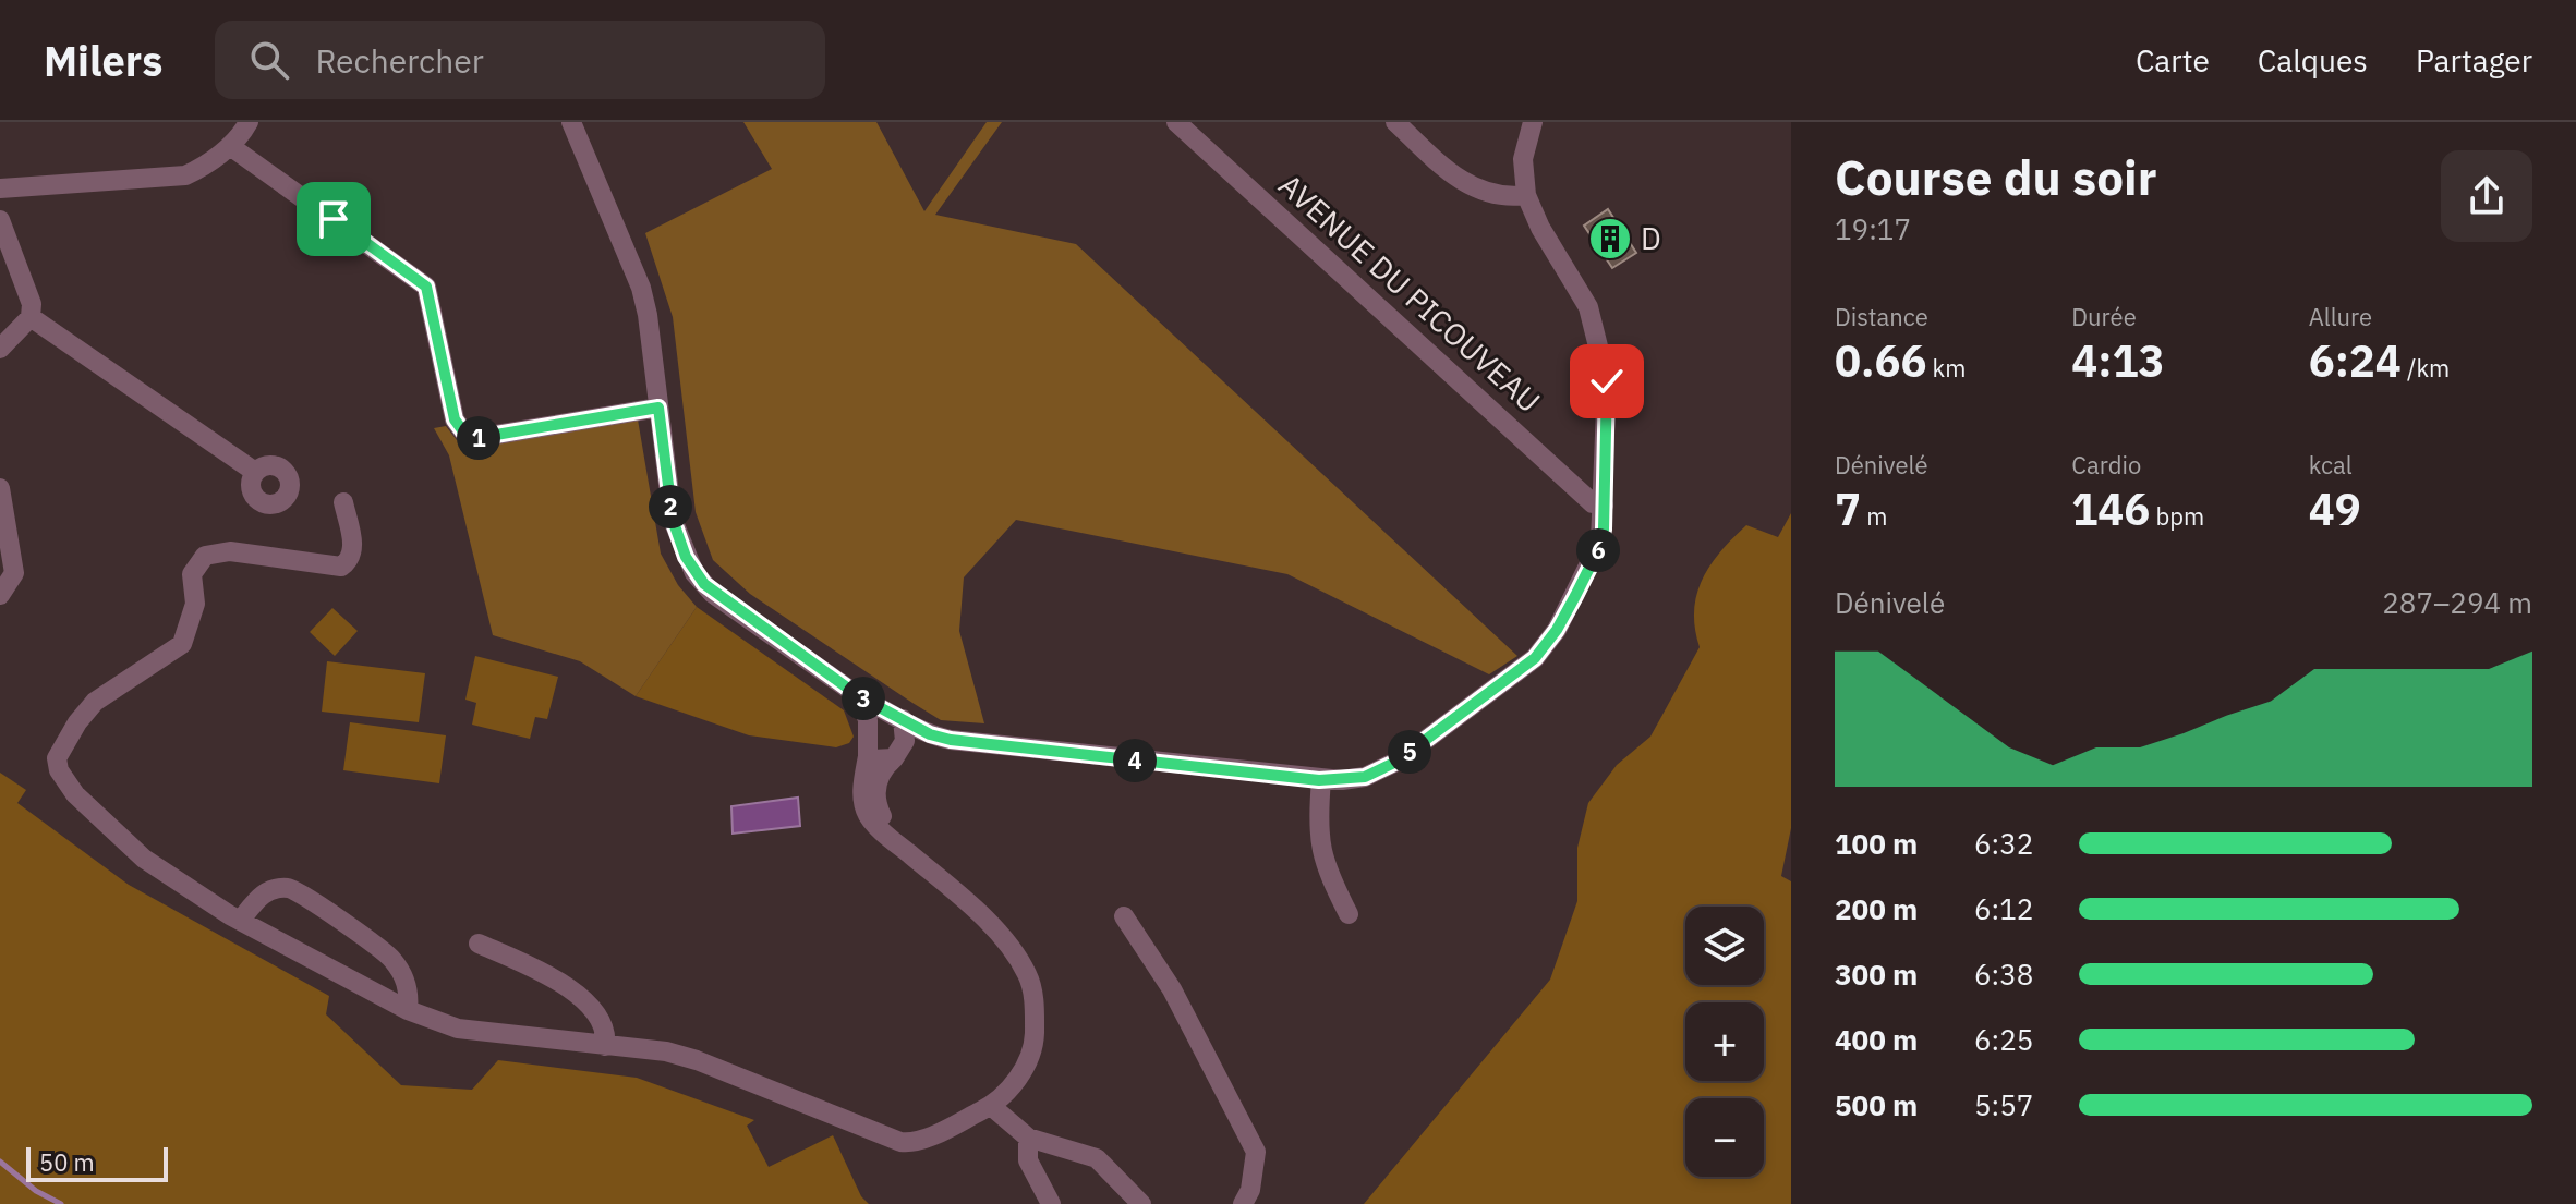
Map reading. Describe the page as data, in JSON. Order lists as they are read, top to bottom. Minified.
{"streets":{"street":["AVENUE DU PICOUVEAU"]},"places":{"building":["D"]},"scale_bar":"50 m","page":{"header":"Milers","search":"Rechercher","nav":["Carte","Calques","Partager"],"heading":["Course du soir","19:17"],"stats":[["Distance","0.66 km"],["Durée","4:13"],["Allure","6:24 /km"],["Dénivelé","7 m"],["Cardio","146 bpm"],["kcal","49"]],"pins":["1","2","6","3","5","4"],"chart":["Dénivelé","287–294 m"],"list":[{"name":"100 m","note":"6:32"},{"name":"200 m","note":"6:12"},{"name":"300 m","note":"6:38"},{"name":"400 m","note":"6:25"},{"name":"500 m","note":"5:57"}],"map_buttons":["+","−"],"scale":"50 m"}}
